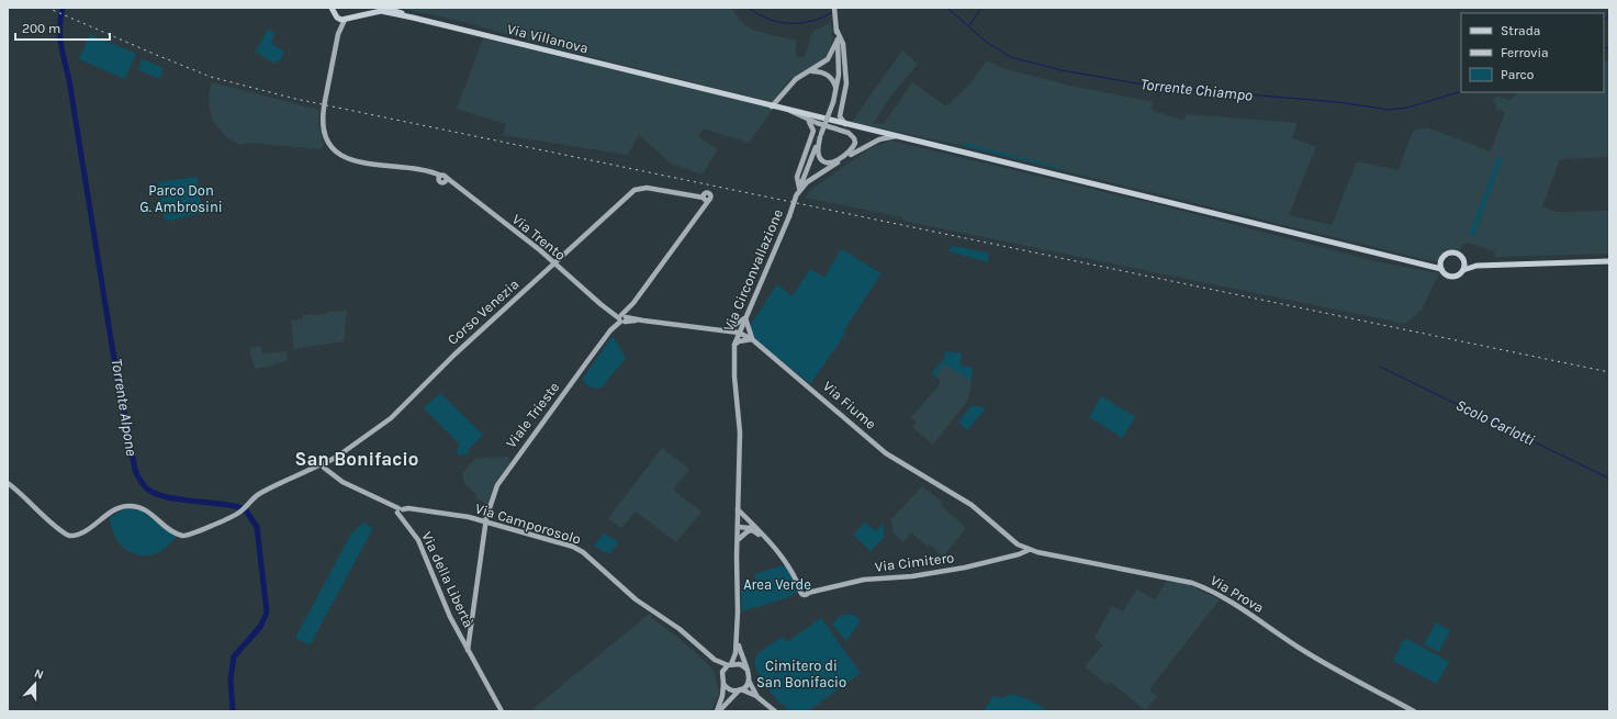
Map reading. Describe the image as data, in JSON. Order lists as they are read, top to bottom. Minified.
{"streets":{"main road":["Via Villanova"],"street":["Via Trento","Via Circonvallazione","Corso Venezia","Via Fiume","Viale Trieste","Via Camporosolo","Via Cimitero","Via della Libertà","Via Prova"]},"crossings":[["Via Trento","Corso Venezia"],["Via Trento","Via Fiume"],["Via Trento","Viale Trieste"],["Via Circonvallazione","Via Fiume"],["Via Circonvallazione","Via Camporosolo"],["Corso Venezia","Viale Trieste"],["Corso Venezia","Via Camporosolo"],["Via Fiume","Viale Trieste"],["Via Fiume","Via Cimitero"],["Via Fiume","Via Prova"],["Viale Trieste","Via Camporosolo"],["Viale Trieste","Via della Libertà"],["Via Camporosolo","Via della Libertà"],["Via Cimitero","Via Prova"]],"districts":["San Bonifacio"],"water":["Torrente Chiampo","Torrente Alpone","Scolo Carlotti"],"parks":["Parco Don G. Ambrosini","Area Verde","Cimitero di San Bonifacio"],"legend":["Strada","Ferrovia","Parco"],"scale_bar":"200 m","north":"top"}
